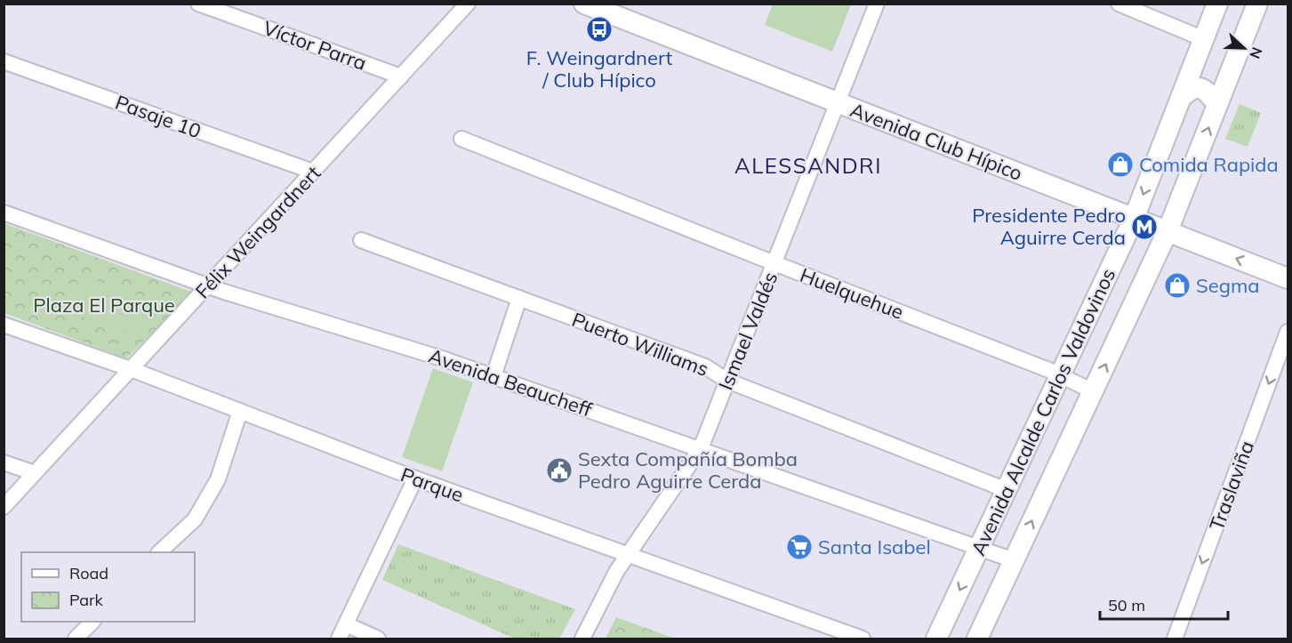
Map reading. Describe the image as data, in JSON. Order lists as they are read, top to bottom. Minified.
{"streets":{"main road":["Avenida Club Hípico","Avenida Alcalde Carlos Valdovinos"],"street":["Víctor Parra","Pasaje 10","Félix Weingardnert","Huelquehue","Ismael Valdés","Puerto Williams","Avenida Beaucheff","Parque","Traslaviña"]},"crossings":[["Víctor Parra","Félix Weingardnert"],["Pasaje 10","Félix Weingardnert"],["Avenida Club Hípico","Ismael Valdés"],["Avenida Club Hípico","Avenida Alcalde Carlos Valdovinos"],["Félix Weingardnert","Avenida Beaucheff"],["Félix Weingardnert","Parque"],["Huelquehue","Ismael Valdés"],["Huelquehue","Avenida Alcalde Carlos Valdovinos"],["Ismael Valdés","Puerto Williams"],["Ismael Valdés","Avenida Beaucheff"],["Ismael Valdés","Parque"],["Puerto Williams","Avenida Alcalde Carlos Valdovinos"],["Avenida Beaucheff","Avenida Alcalde Carlos Valdovinos"]],"one_way":["Traslaviña"],"districts":["ALESSANDRI"],"parks":["Plaza El Parque"],"places":{"bus stop":["F. Weingardnert / Club Hípico"],"shop":["Comida Rapida","Segma"],"metro station":["Presidente Pedro Aguirre Cerda"],"public building":["Sexta Compañía Bomba Pedro Aguirre Cerda"],"supermarket":["Santa Isabel"]},"legend":["Road","Park"],"scale_bar":"50 m","north":"right"}
